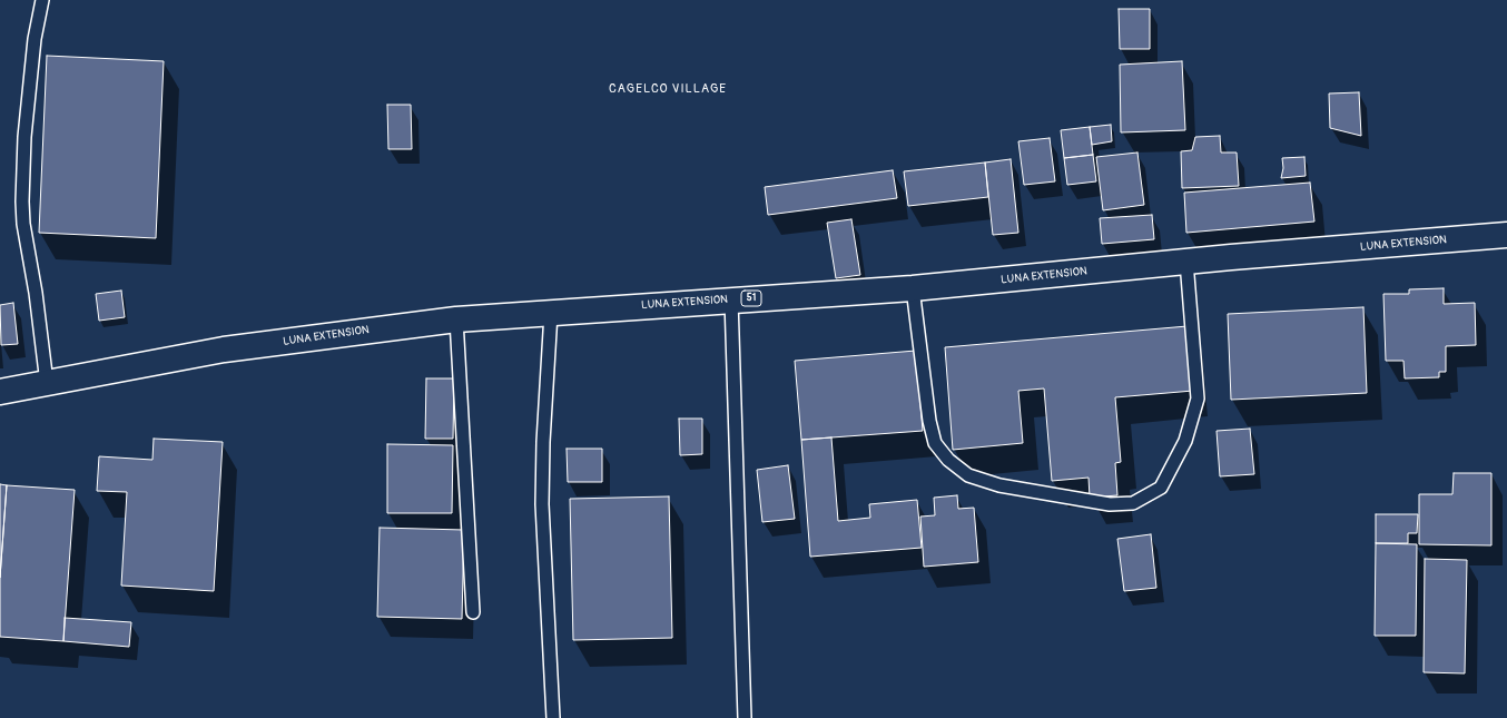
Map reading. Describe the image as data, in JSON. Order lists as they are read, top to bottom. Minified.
{"streets":{"highway":["LUNA EXTENSION","51"]},"districts":["CAGELCO VILLAGE"]}
